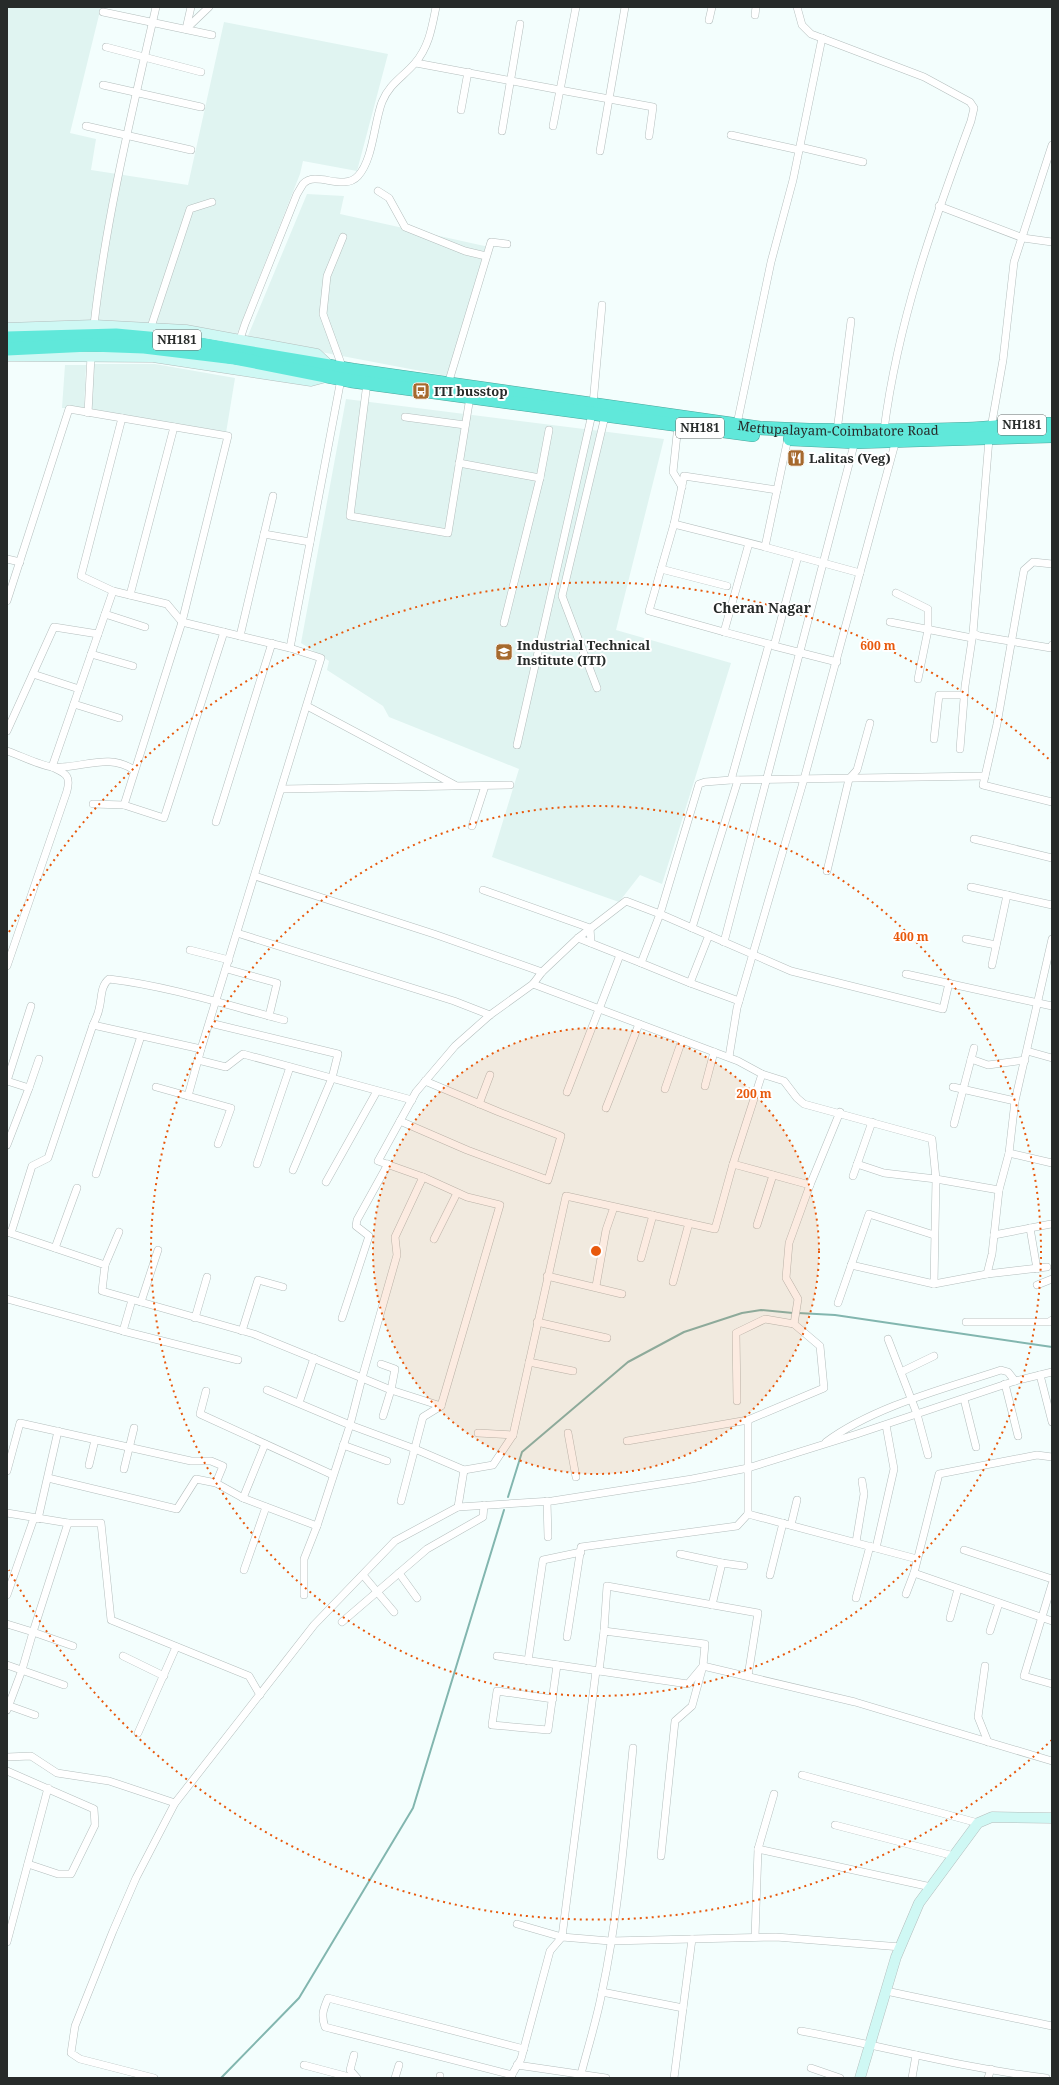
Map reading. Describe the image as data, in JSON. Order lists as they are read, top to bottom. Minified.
{"streets":{"highway":["NH181","Mettupalayam-Coimbatore Road"]},"crossings":[["NH181","Mettupalayam-Coimbatore Road"]],"districts":["Cheran Nagar"],"places":{"bus stop":["ITI busstop"],"restaurant":["Lalitas (Veg)"],"school or university":["Industrial Technical Institute (ITI)"]},"rings":["600 m","400 m","200 m"]}
